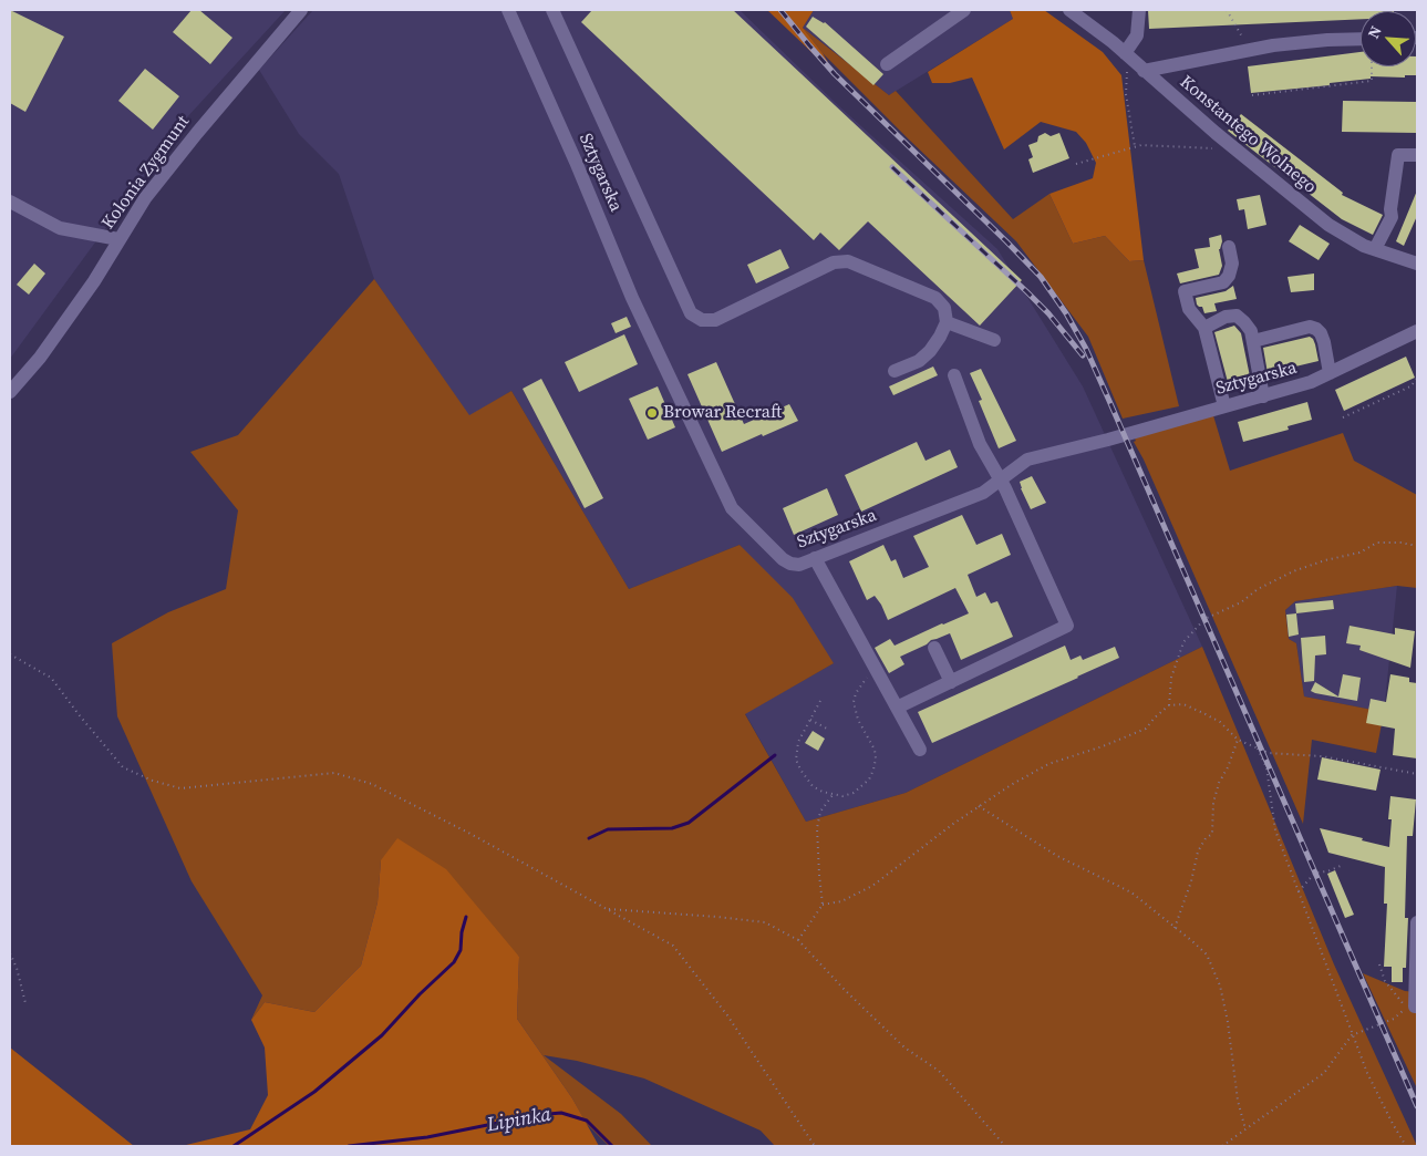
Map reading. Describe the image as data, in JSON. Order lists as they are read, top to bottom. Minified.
{"streets":{"street":["Konstantego Wolnego","Kolonia Zygmunt","Sztygarska"]},"water":["Lipinka"],"places":["Browar Recraft"],"north":"top left"}
